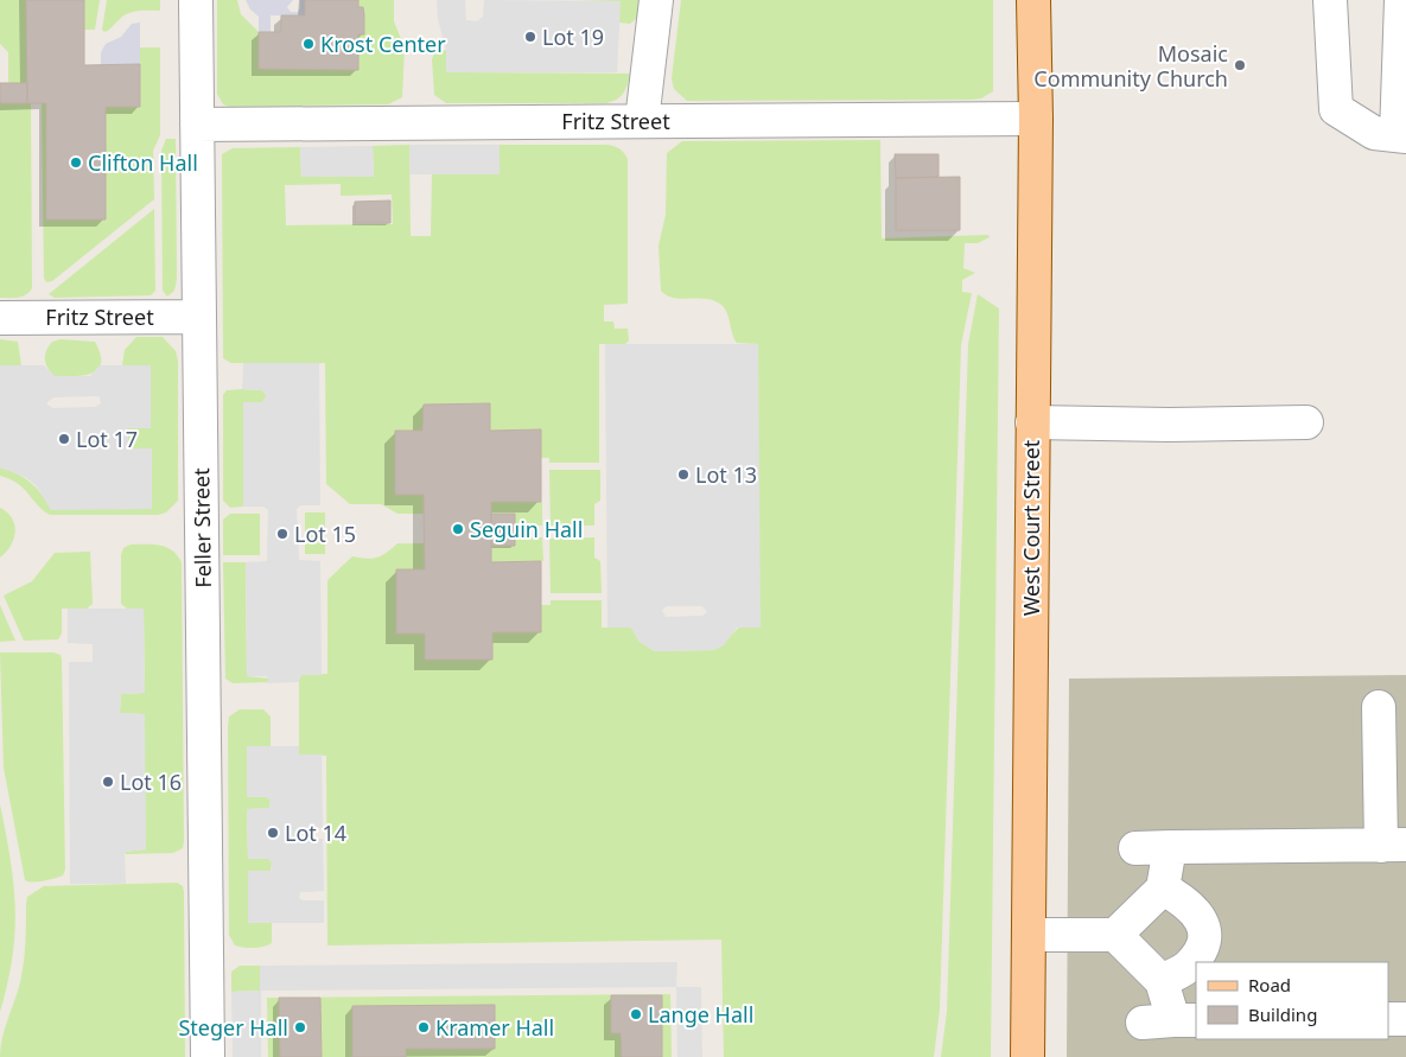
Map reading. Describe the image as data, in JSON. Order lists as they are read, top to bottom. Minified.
{"streets":{"main road":["West Court Street"],"street":["Fritz Street","Feller Street"]},"crossings":[["Fritz Street","Feller Street"],["Fritz Street","West Court Street"]],"places":["Lot 19","Krost Center","Mosaic Community Church","Clifton Hall","Lot 17","Lot 13","Seguin Hall","Lot 15","Lot 16","Lot 14","Lange Hall","Steger Hall","Kramer Hall"],"legend":["Road","Building"]}
